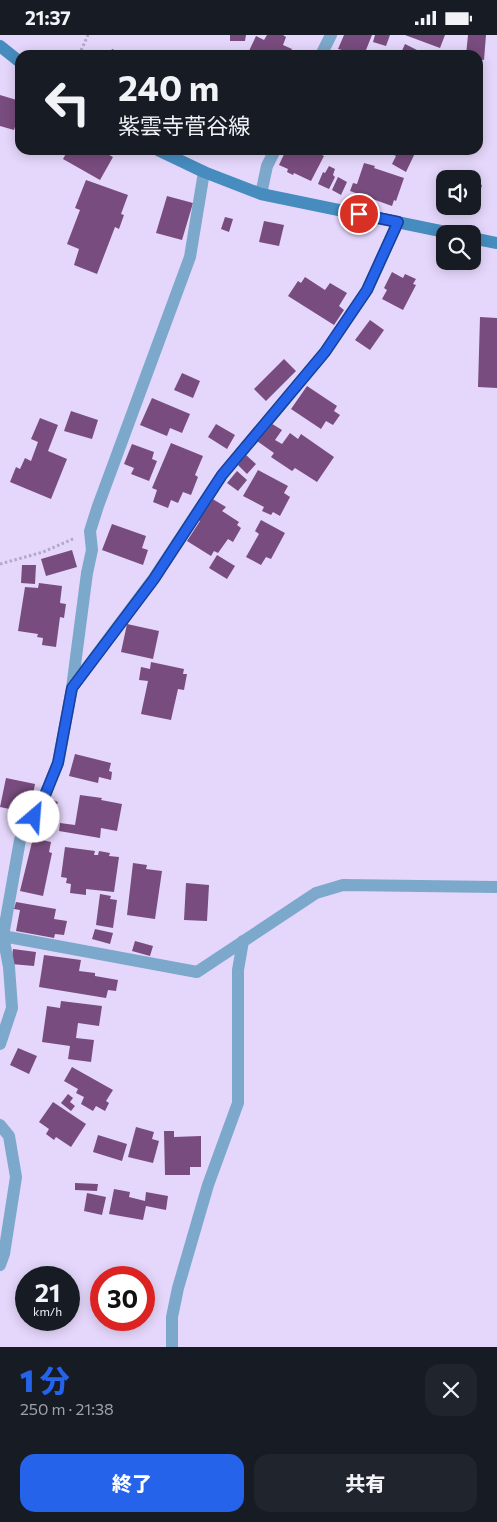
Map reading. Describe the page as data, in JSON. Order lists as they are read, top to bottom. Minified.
{"page":{"status":"21:37","turn":["240 m","紫雲寺菅谷線"],"speed":"21 km/h","limit":"30","heading":["1 分","250 m · 21:38"],"buttons":["終了","共有"]}}
